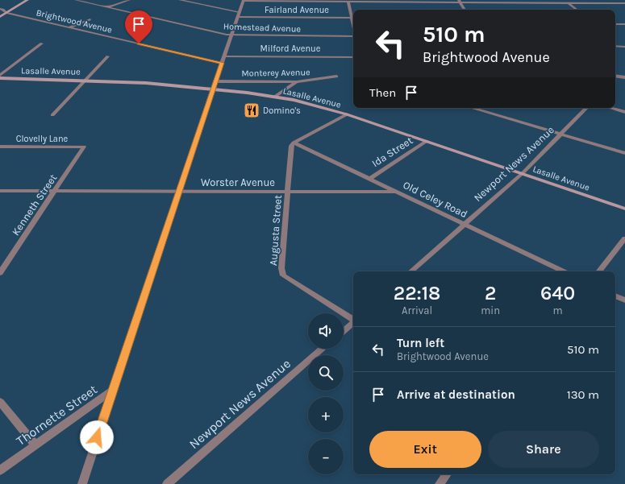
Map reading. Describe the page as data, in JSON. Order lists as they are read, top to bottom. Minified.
{"streets":{"main road":["Lasalle Avenue"],"street":["Fairland Avenue","Brightwood Avenue","Homestead Avenue","Milford Avenue","Monterey Avenue","Clovelly Lane","Ida Street","Newport News Avenue","Worster Avenue","Old Celey Road","Kenneth Street","Augusta Street","Thornette Street"]},"crossings":[["Lasalle Avenue","Ida Street"],["Lasalle Avenue","Newport News Avenue"],["Clovelly Lane","Kenneth Street"],["Ida Street","Old Celey Road"],["Newport News Avenue","Old Celey Road"],["Worster Avenue","Old Celey Road"],["Worster Avenue","Kenneth Street"],["Worster Avenue","Augusta Street"],["Old Celey Road","Augusta Street"]],"places":{"restaurant":["Domino's"]},"page":{"turn":["510 m","Brightwood Avenue"],"then":"Then","eta":["22:18","Arrival","2","min","640","m"],"map_buttons":["+","−"],"list":[{"name":"Turn left","note":"Brightwood Avenue","value":"510 m"},{"name":"Arrive at destination","value":"130 m"}],"buttons":["Exit","Share"]}}
